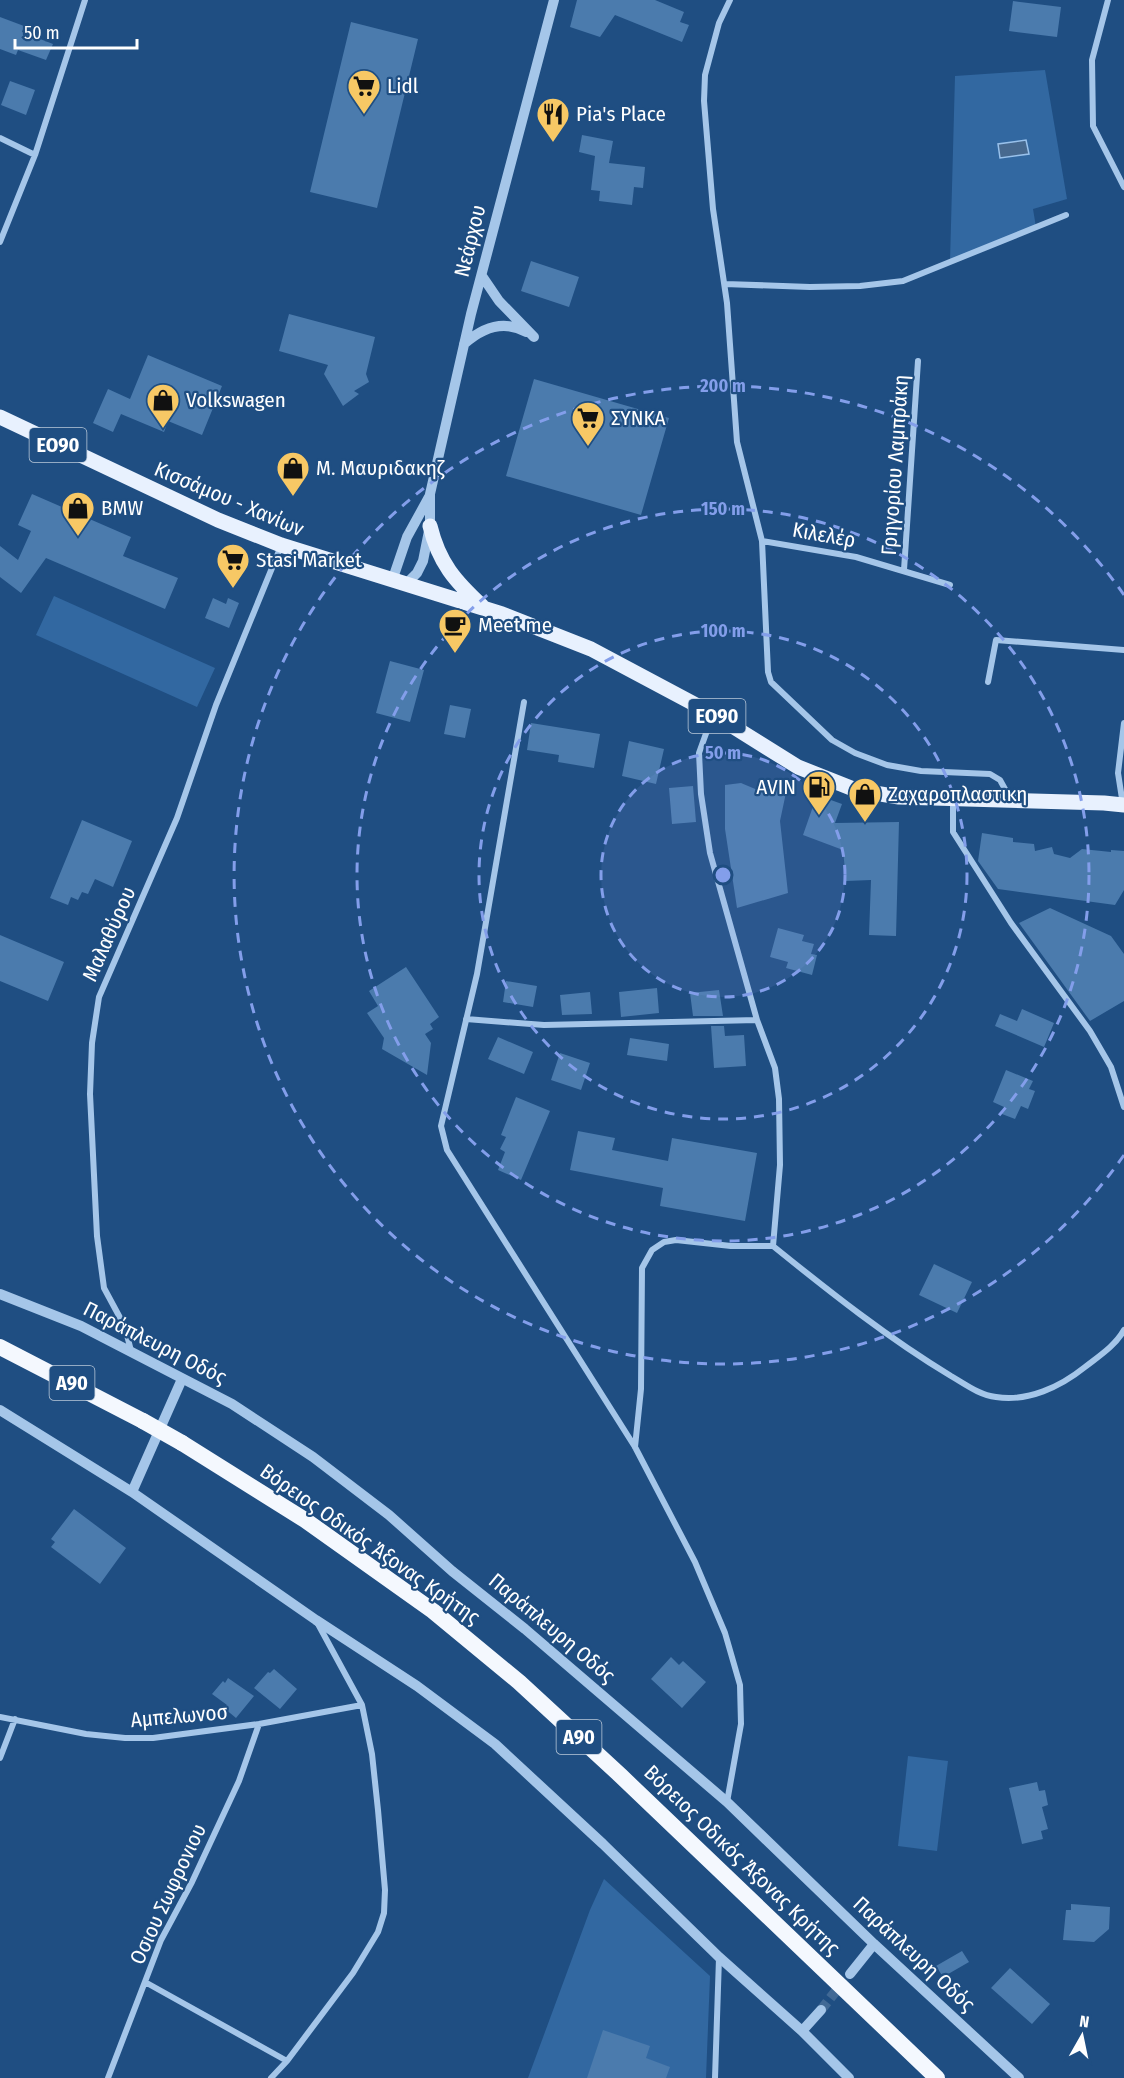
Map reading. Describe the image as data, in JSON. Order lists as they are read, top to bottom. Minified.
{"streets":{"highway":["Α90","Βόρειος Οδικός Άξονας Κρήτης"],"main road":["ΕΟ90","Κισσάμου - Χανίων"],"street":["Νεάρχου","Γρηγορίου Λαμπράκη","Κιλελέρ","Μαλαθύρου","Παράπλευρη Οδός","Αμπελωνοσ","Οσιου Σωφρονιου"]},"crossings":[["Γρηγορίου Λαμπράκη","Κιλελέρ"],["Κισσάμου - Χανίων","Μαλαθύρου"],["Μαλαθύρου","Παράπλευρη Οδός"],["Αμπελωνοσ","Οσιου Σωφρονιου"]],"places":{"supermarket":["Lidl","ΣΥΝΚΑ","Stasi Market"],"restaurant":["Pia's Place"],"shop":["Volkswagen","Μ. Μαυριδακηζ","BMW","Ζαχαροπλαστικη"],"cafe":["Meet me"],"fuel station":["AVIN"]},"scale_bar":"50 m","north":"top","rings":["200 m","150 m","100 m","50 m"]}
